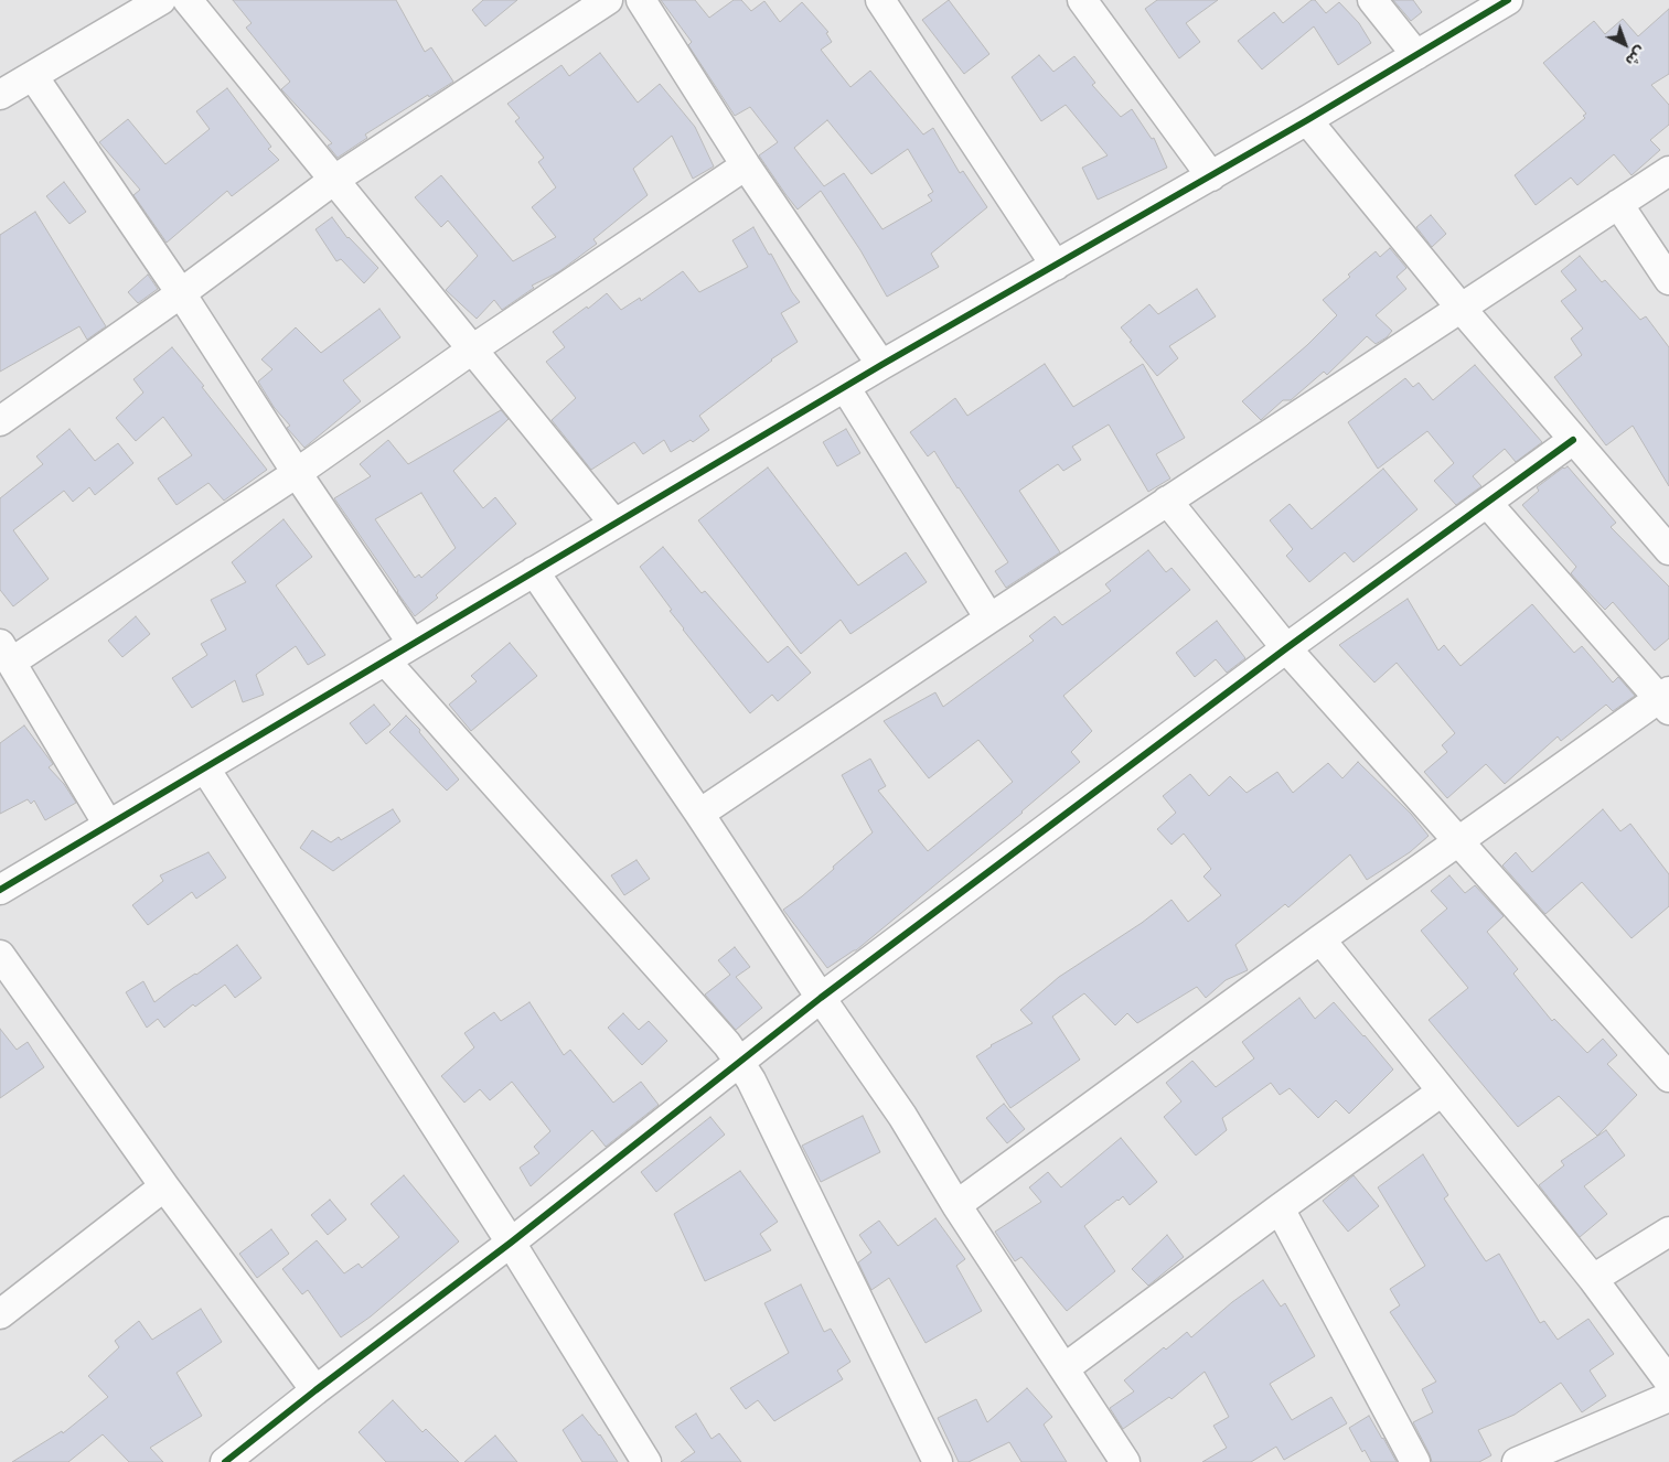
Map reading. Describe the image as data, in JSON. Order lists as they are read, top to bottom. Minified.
{"north":"bottom right"}
